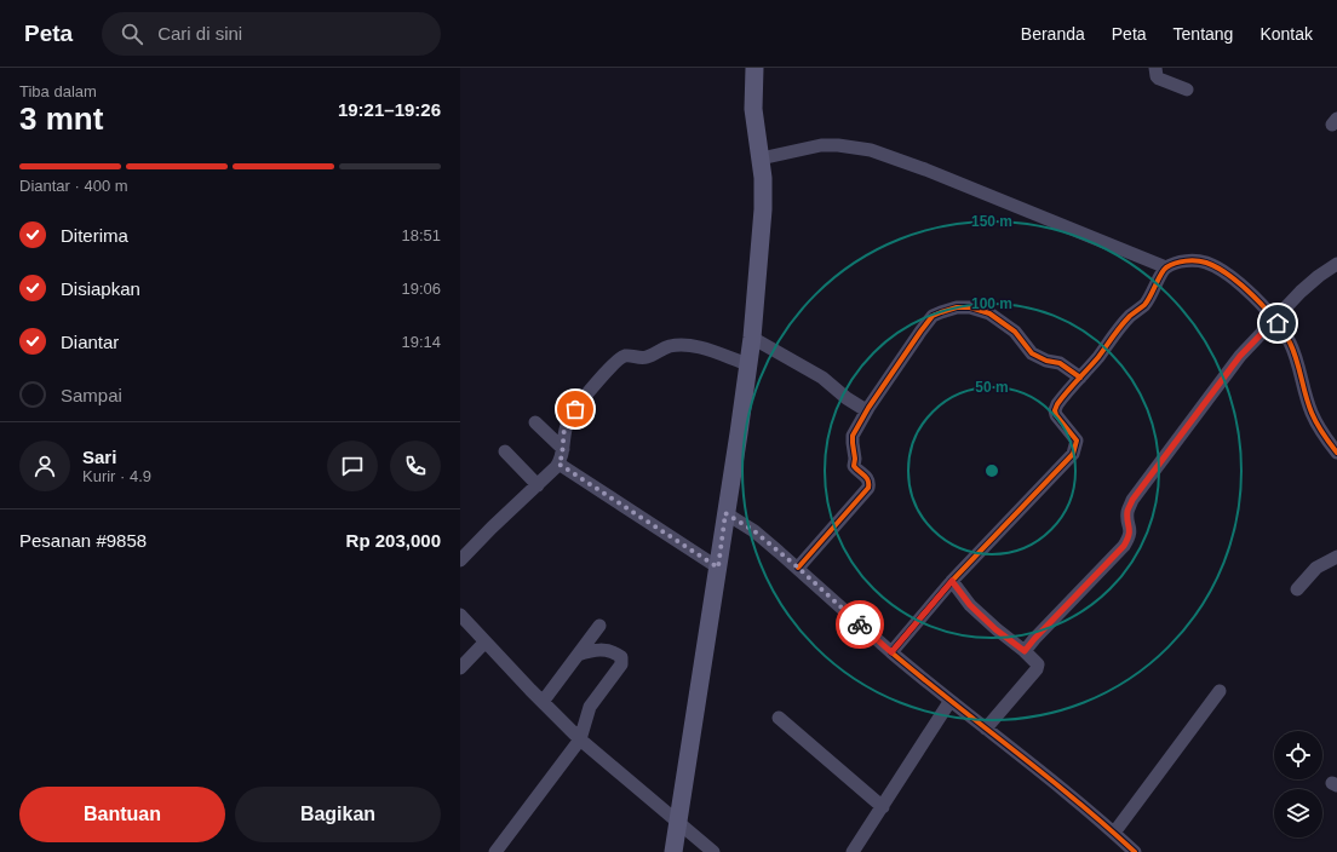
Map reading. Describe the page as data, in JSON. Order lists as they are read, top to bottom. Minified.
{"page":{"header":"Peta","search":"Cari di sini","nav":["Beranda","Peta","Tentang","Kontak"],"heading":["3 mnt","Tiba dalam","19:21–19:26"],"panel":["Sari","Kurir · 4.9","Pesanan #9858","Rp 203,000"],"bar":"Diantar · 400 m","list":[["Diterima","18:51"],["Disiapkan","19:06"],["Diantar","19:14"],"Sampai"],"buttons":["Bantuan","Bagikan"]},"rings":["150 m","100 m","50 m"]}
